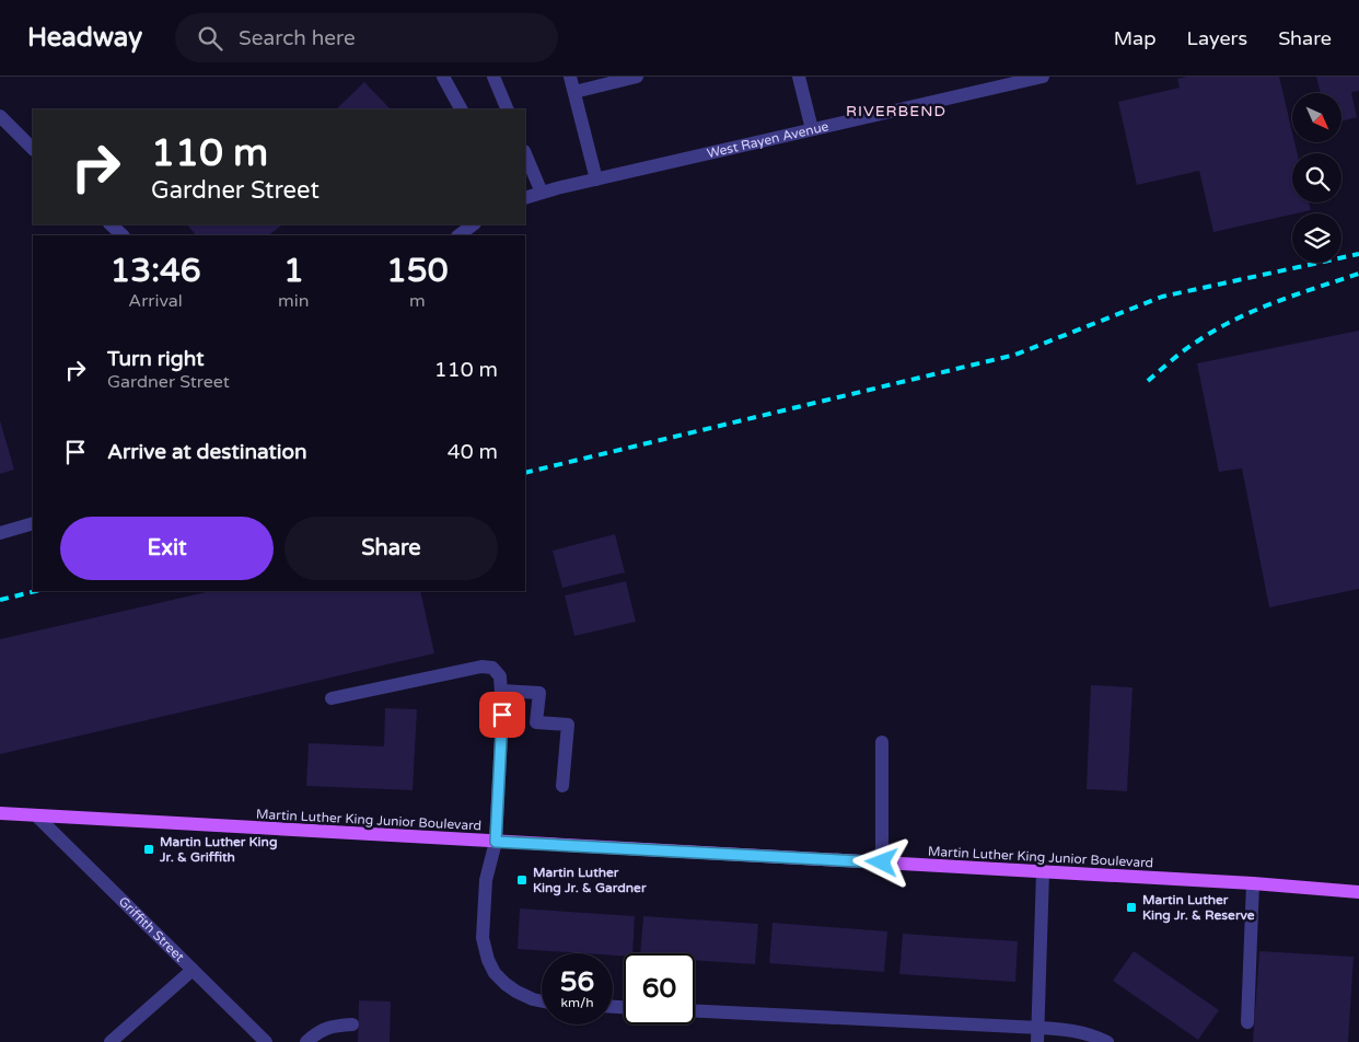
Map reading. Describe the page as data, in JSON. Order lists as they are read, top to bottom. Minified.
{"streets":{"main road":["Martin Luther King Junior Boulevard"],"street":["West Rayen Avenue","Griffith Street"]},"crossings":[["Martin Luther King Junior Boulevard","Griffith Street"]],"districts":["RIVERBEND"],"places":{"transit":["Martin Luther King Jr. & Griffith","Martin Luther King Jr. & Gardner","Martin Luther King Jr. & Reserve"]},"north":"bottom right","page":{"header":"Headway","search":"Search here","nav":["Map","Layers","Share"],"turn":["110 m","Gardner Street"],"eta":["13:46","Arrival","1","min","150","m"],"list":[{"name":"Turn right","note":"Gardner Street","value":"110 m"},{"name":"Arrive at destination","value":"40 m"}],"buttons":["Exit","Share"],"speed":"56 km/h","limit":"60"}}
